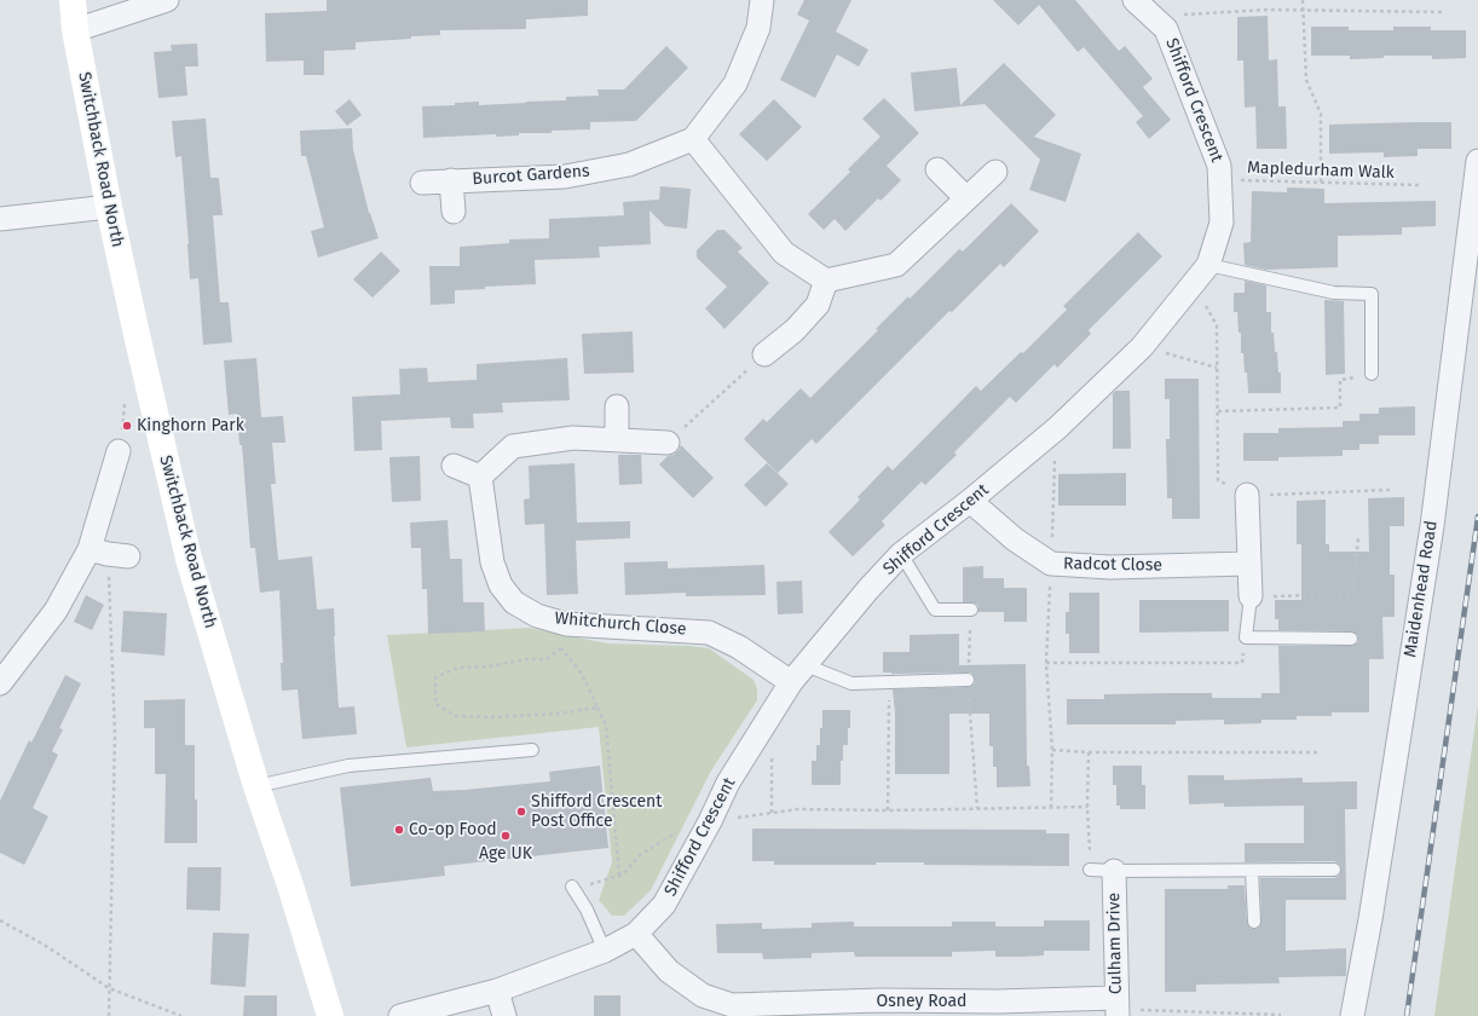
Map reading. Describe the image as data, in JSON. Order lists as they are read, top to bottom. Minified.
{"streets":{"main road":["Switchback Road North"],"street":["Shifford Crescent","Burcot Gardens","Radcot Close","Maidenhead Road","Whitchurch Close","Culham Drive","Osney Road"],"path":["Mapledurham Walk"]},"crossings":[["Shifford Crescent","Mapledurham Walk"],["Shifford Crescent","Radcot Close"],["Shifford Crescent","Whitchurch Close"],["Shifford Crescent","Osney Road"],["Culham Drive","Osney Road"]],"places":["Kinghorn Park","Shifford Crescent Post Office","Co-op Food","Age UK"]}
